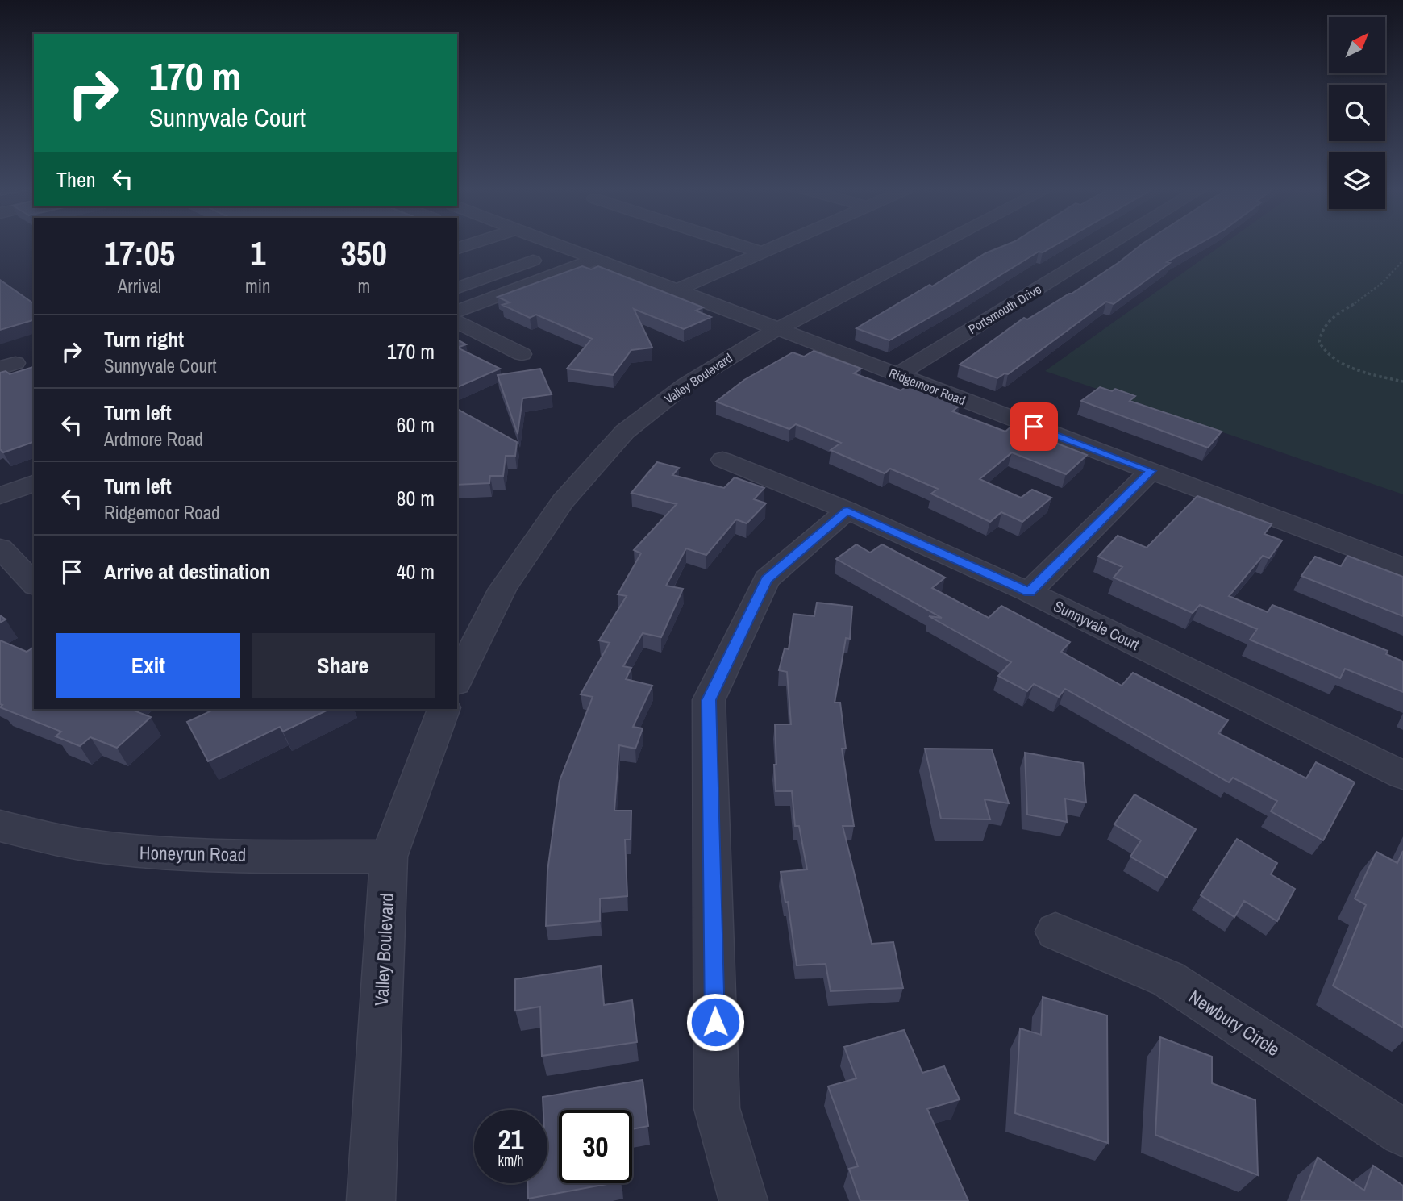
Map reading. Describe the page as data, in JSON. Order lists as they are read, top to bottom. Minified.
{"streets":{"street":["Portsmouth Drive","Valley Boulevard","Ridgemoor Road","Sunnyvale Court","Honeyrun Road","Newbury Circle"]},"crossings":[["Portsmouth Drive","Ridgemoor Road"],["Valley Boulevard","Ridgemoor Road"],["Valley Boulevard","Honeyrun Road"]],"north":"top right","page":{"turn":["170 m","Sunnyvale Court"],"then":"Then","eta":["17:05","Arrival","1","min","350","m"],"list":[{"name":"Turn right","note":"Sunnyvale Court","value":"170 m"},{"name":"Turn left","note":"Ardmore Road","value":"60 m"},{"name":"Turn left","note":"Ridgemoor Road","value":"80 m"},{"name":"Arrive at destination","value":"40 m"}],"buttons":["Exit","Share"],"speed":"21 km/h","limit":"30"}}
